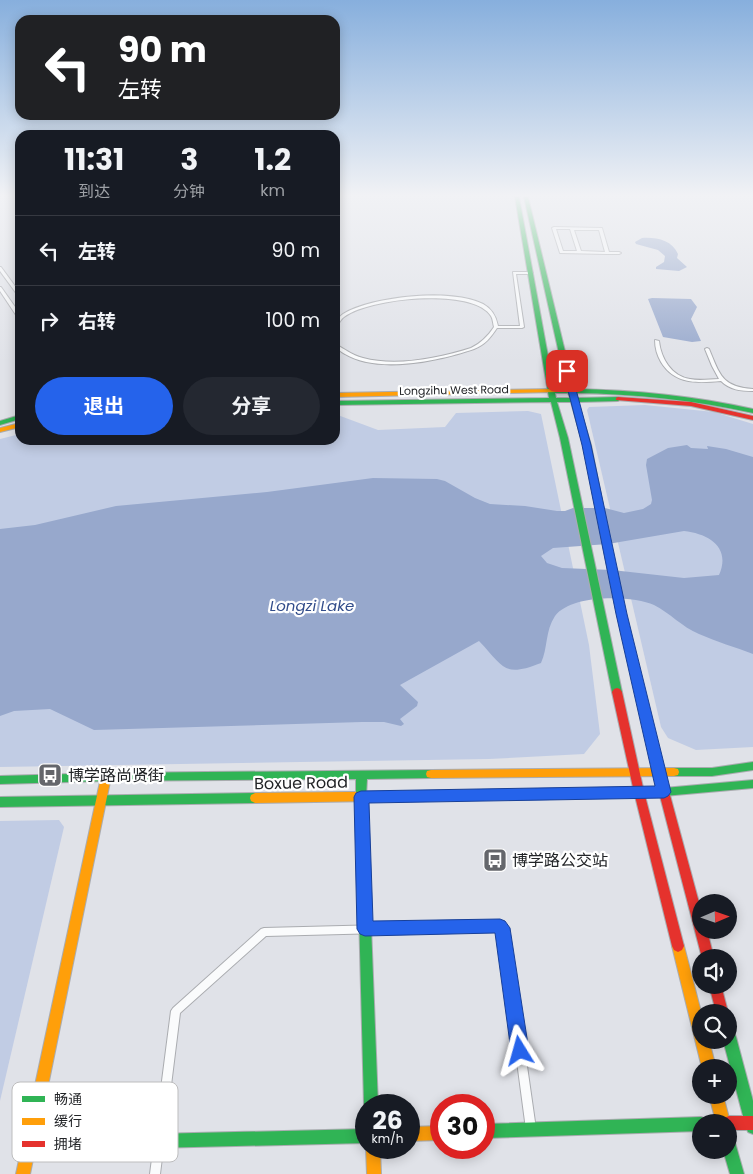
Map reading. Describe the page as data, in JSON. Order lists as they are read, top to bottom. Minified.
{"streets":{"main road":["Longzihu West Road","Boxue Road"]},"water":["Longzi Lake"],"places":{"bus stop":["博学路尚贤街","博学路公交站"]},"legend":["畅通","缓行","拥堵"],"north":"right","page":{"turn":["90 m","左转"],"eta":["11:31","到达","3","分钟","1.2","km"],"list":[{"name":"左转","value":"90 m"},{"name":"右转","value":"100 m"}],"buttons":["退出","分享"],"map_buttons":["+","−"],"speed":"26 km/h","limit":"30"}}
